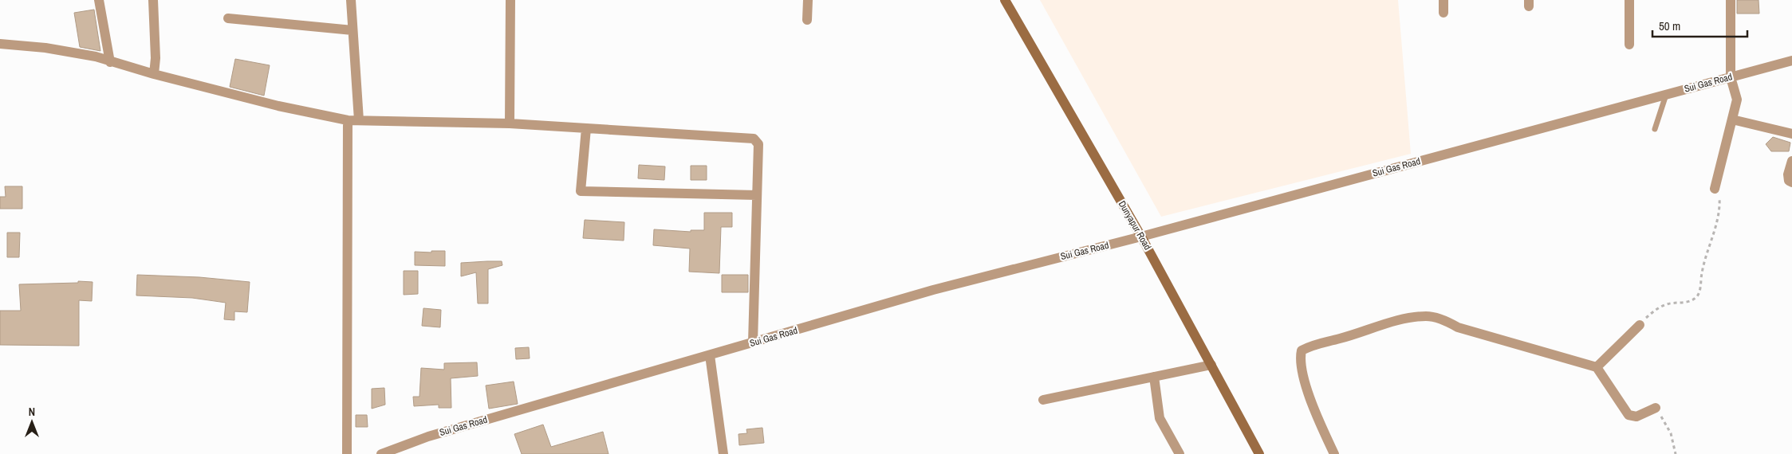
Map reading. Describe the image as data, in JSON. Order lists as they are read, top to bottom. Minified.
{"streets":{"street":["Sui Gas Road","Dunyapur Road"]},"crossings":[["Sui Gas Road","Dunyapur Road"]],"scale_bar":"50 m","north":"top"}
